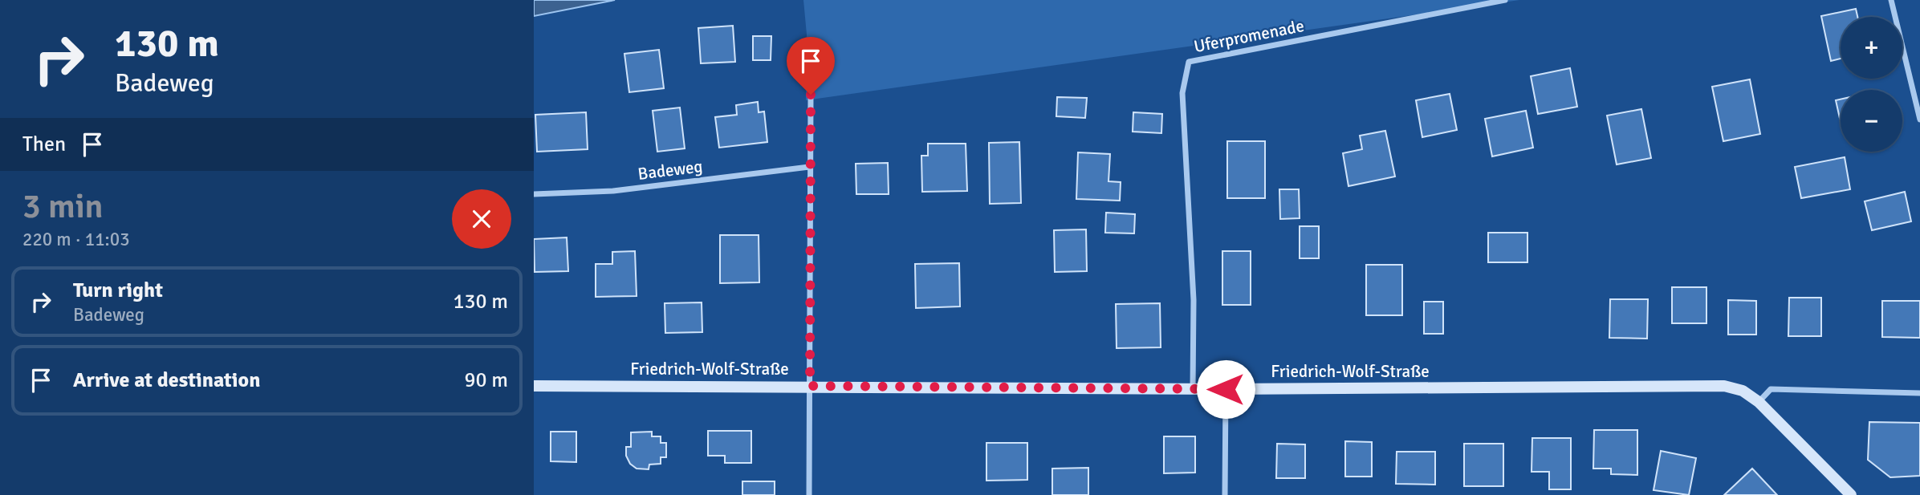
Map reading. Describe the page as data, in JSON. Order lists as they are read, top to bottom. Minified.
{"streets":{"street":["Uferpromenade","Badeweg","Friedrich-Wolf-Straße"]},"crossings":[["Uferpromenade","Friedrich-Wolf-Straße"]],"page":{"turn":["130 m","Badeweg"],"map_buttons":["+","−"],"then":"Then","heading":["3 min","220 m · 11:03"],"list":[{"name":"Turn right","note":"Badeweg","value":"130 m"},{"name":"Arrive at destination","value":"90 m"}]}}
